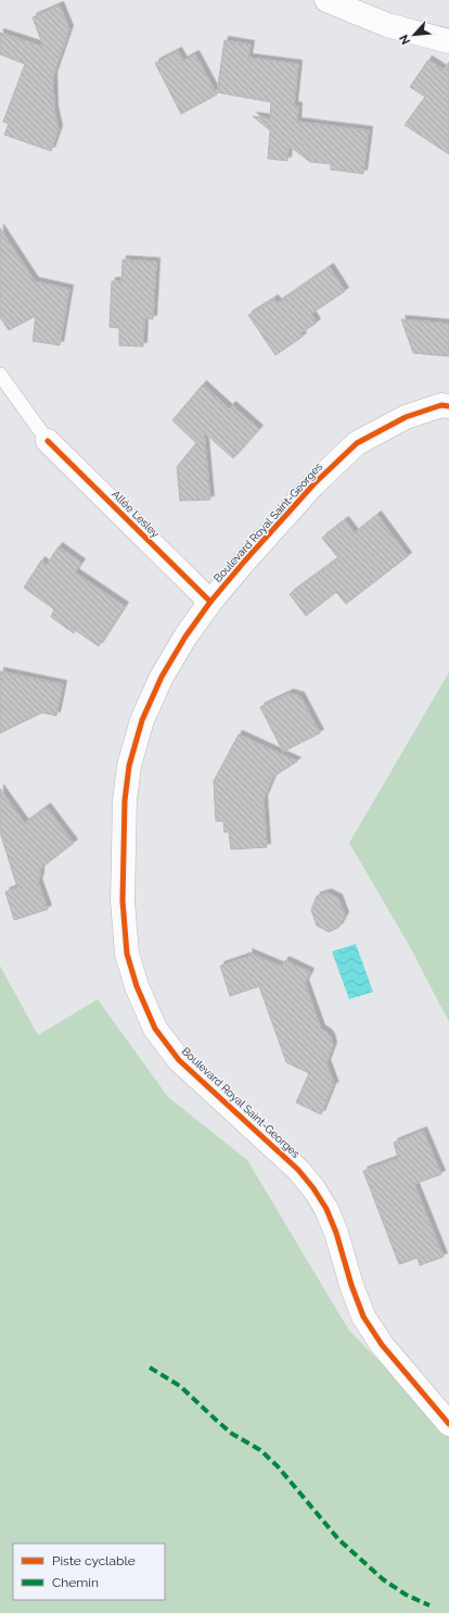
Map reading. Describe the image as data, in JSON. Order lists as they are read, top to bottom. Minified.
{"streets":{"street":["Allée Lesley","Boulevard Royal Saint-Georges"]},"crossings":[["Allée Lesley","Boulevard Royal Saint-Georges"]],"legend":["Piste cyclable","Chemin"],"north":"bottom left"}
